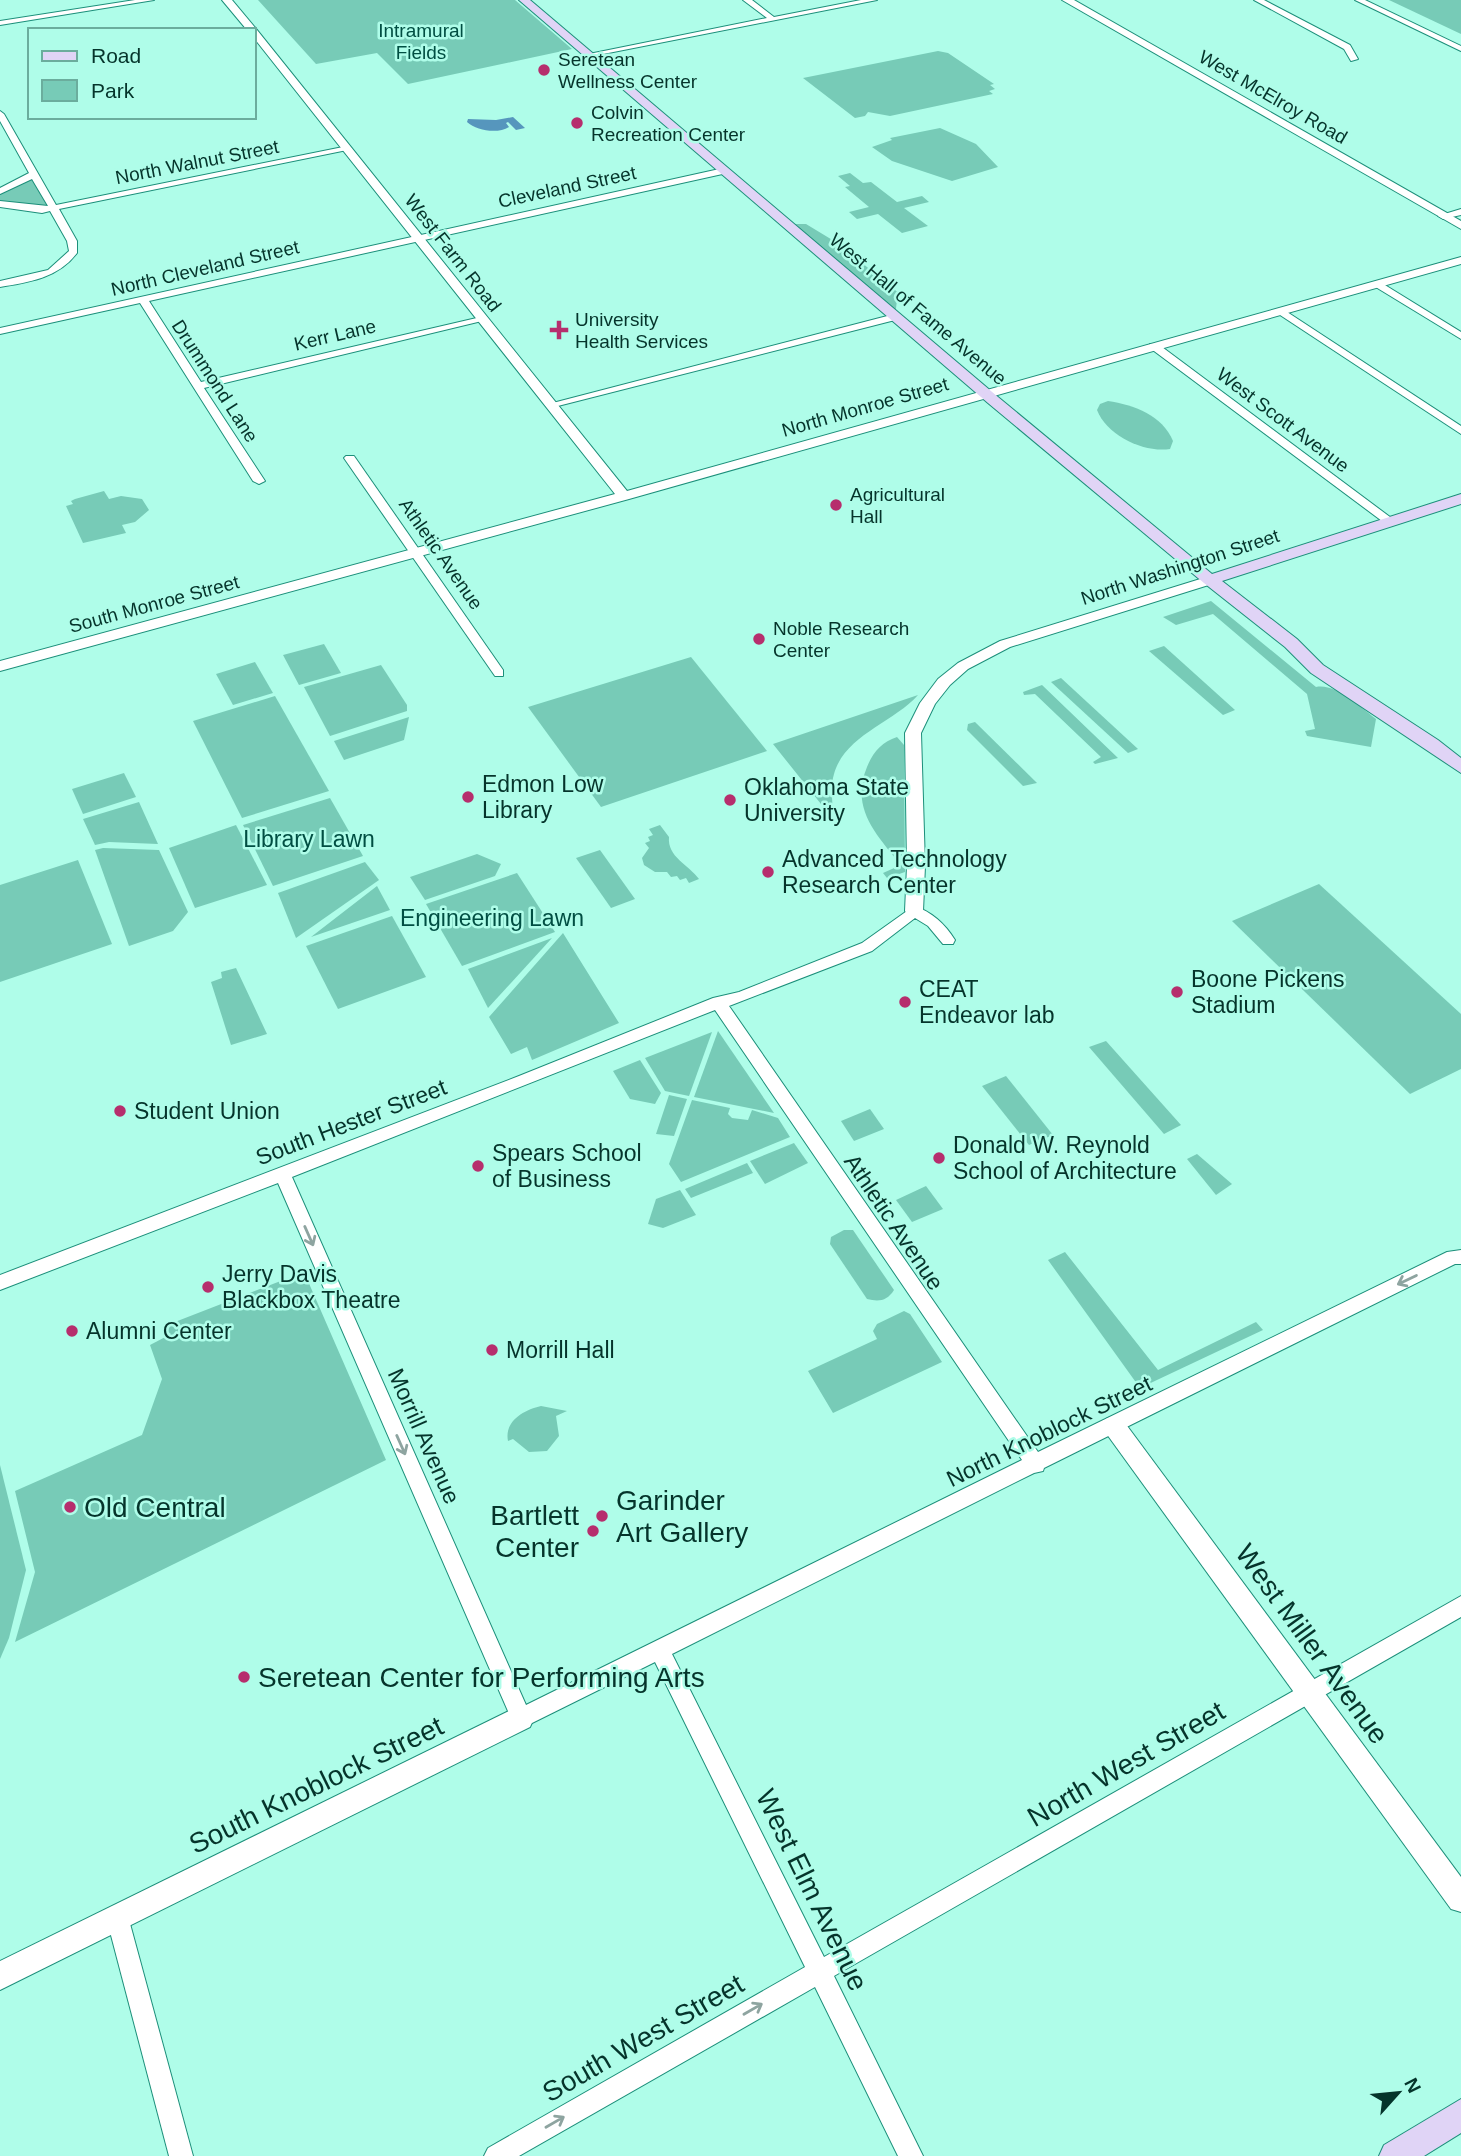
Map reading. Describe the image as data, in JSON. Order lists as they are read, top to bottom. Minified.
{"streets":{"main road":["West Hall of Fame Avenue","North Washington Street"],"street":["West McElroy Road","North Walnut Street","Cleveland Street","West Farm Road","North Cleveland Street","Kerr Lane","Drummond Lane","North Monroe Street","West Scott Avenue","Athletic Avenue","South Monroe Street","South Hester Street","North Knoblock Street","Morrill Avenue","West Miller Avenue","North West Street","South Knoblock Street","West Elm Avenue","South West Street"]},"crossings":[["North Walnut Street","West Farm Road"],["Cleveland Street","West Farm Road"],["Cleveland Street","North Cleveland Street"],["Cleveland Street","West Hall of Fame Avenue"],["West Farm Road","North Cleveland Street"],["West Farm Road","Kerr Lane"],["West Farm Road","North Monroe Street"],["North Cleveland Street","Drummond Lane"],["West Hall of Fame Avenue","North Monroe Street"],["West Hall of Fame Avenue","North Washington Street"],["Kerr Lane","Drummond Lane"],["North Monroe Street","West Scott Avenue"],["North Monroe Street","Athletic Avenue"],["North Monroe Street","South Monroe Street"],["West Scott Avenue","North Washington Street"],["Athletic Avenue","South Hester Street"],["Athletic Avenue","North Knoblock Street"],["North Washington Street","South Hester Street"],["South Hester Street","Morrill Avenue"],["North Knoblock Street","West Miller Avenue"],["North Knoblock Street","South Knoblock Street"],["North Knoblock Street","West Elm Avenue"],["Morrill Avenue","South Knoblock Street"],["West Miller Avenue","North West Street"],["North West Street","West Elm Avenue"],["North West Street","South West Street"],["South Knoblock Street","West Elm Avenue"],["West Elm Avenue","South West Street"]],"one_way":["North Knoblock Street","Morrill Avenue","South West Street"],"parks":["Intramural Fields","Library Lawn","Engineering Lawn"],"places":{"other":["Seretean Wellness Center","Colvin Recreation Center","Agricultural Hall","Noble Research Center","Edmon Low Library","Oklahoma State University","Advanced Technology Research Center","Boone Pickens Stadium","CEAT Endeavor lab","Student Union","Donald W. Reynold School of Architecture","Spears School of Business","Jerry Davis Blackbox Theatre","Alumni Center","Morrill Hall","Old Central","Garinder Art Gallery","Bartlett Center","Seretean Center for Performing Arts"],"health":["University Health Services"]},"legend":["Road","Park"],"north":"top right"}
